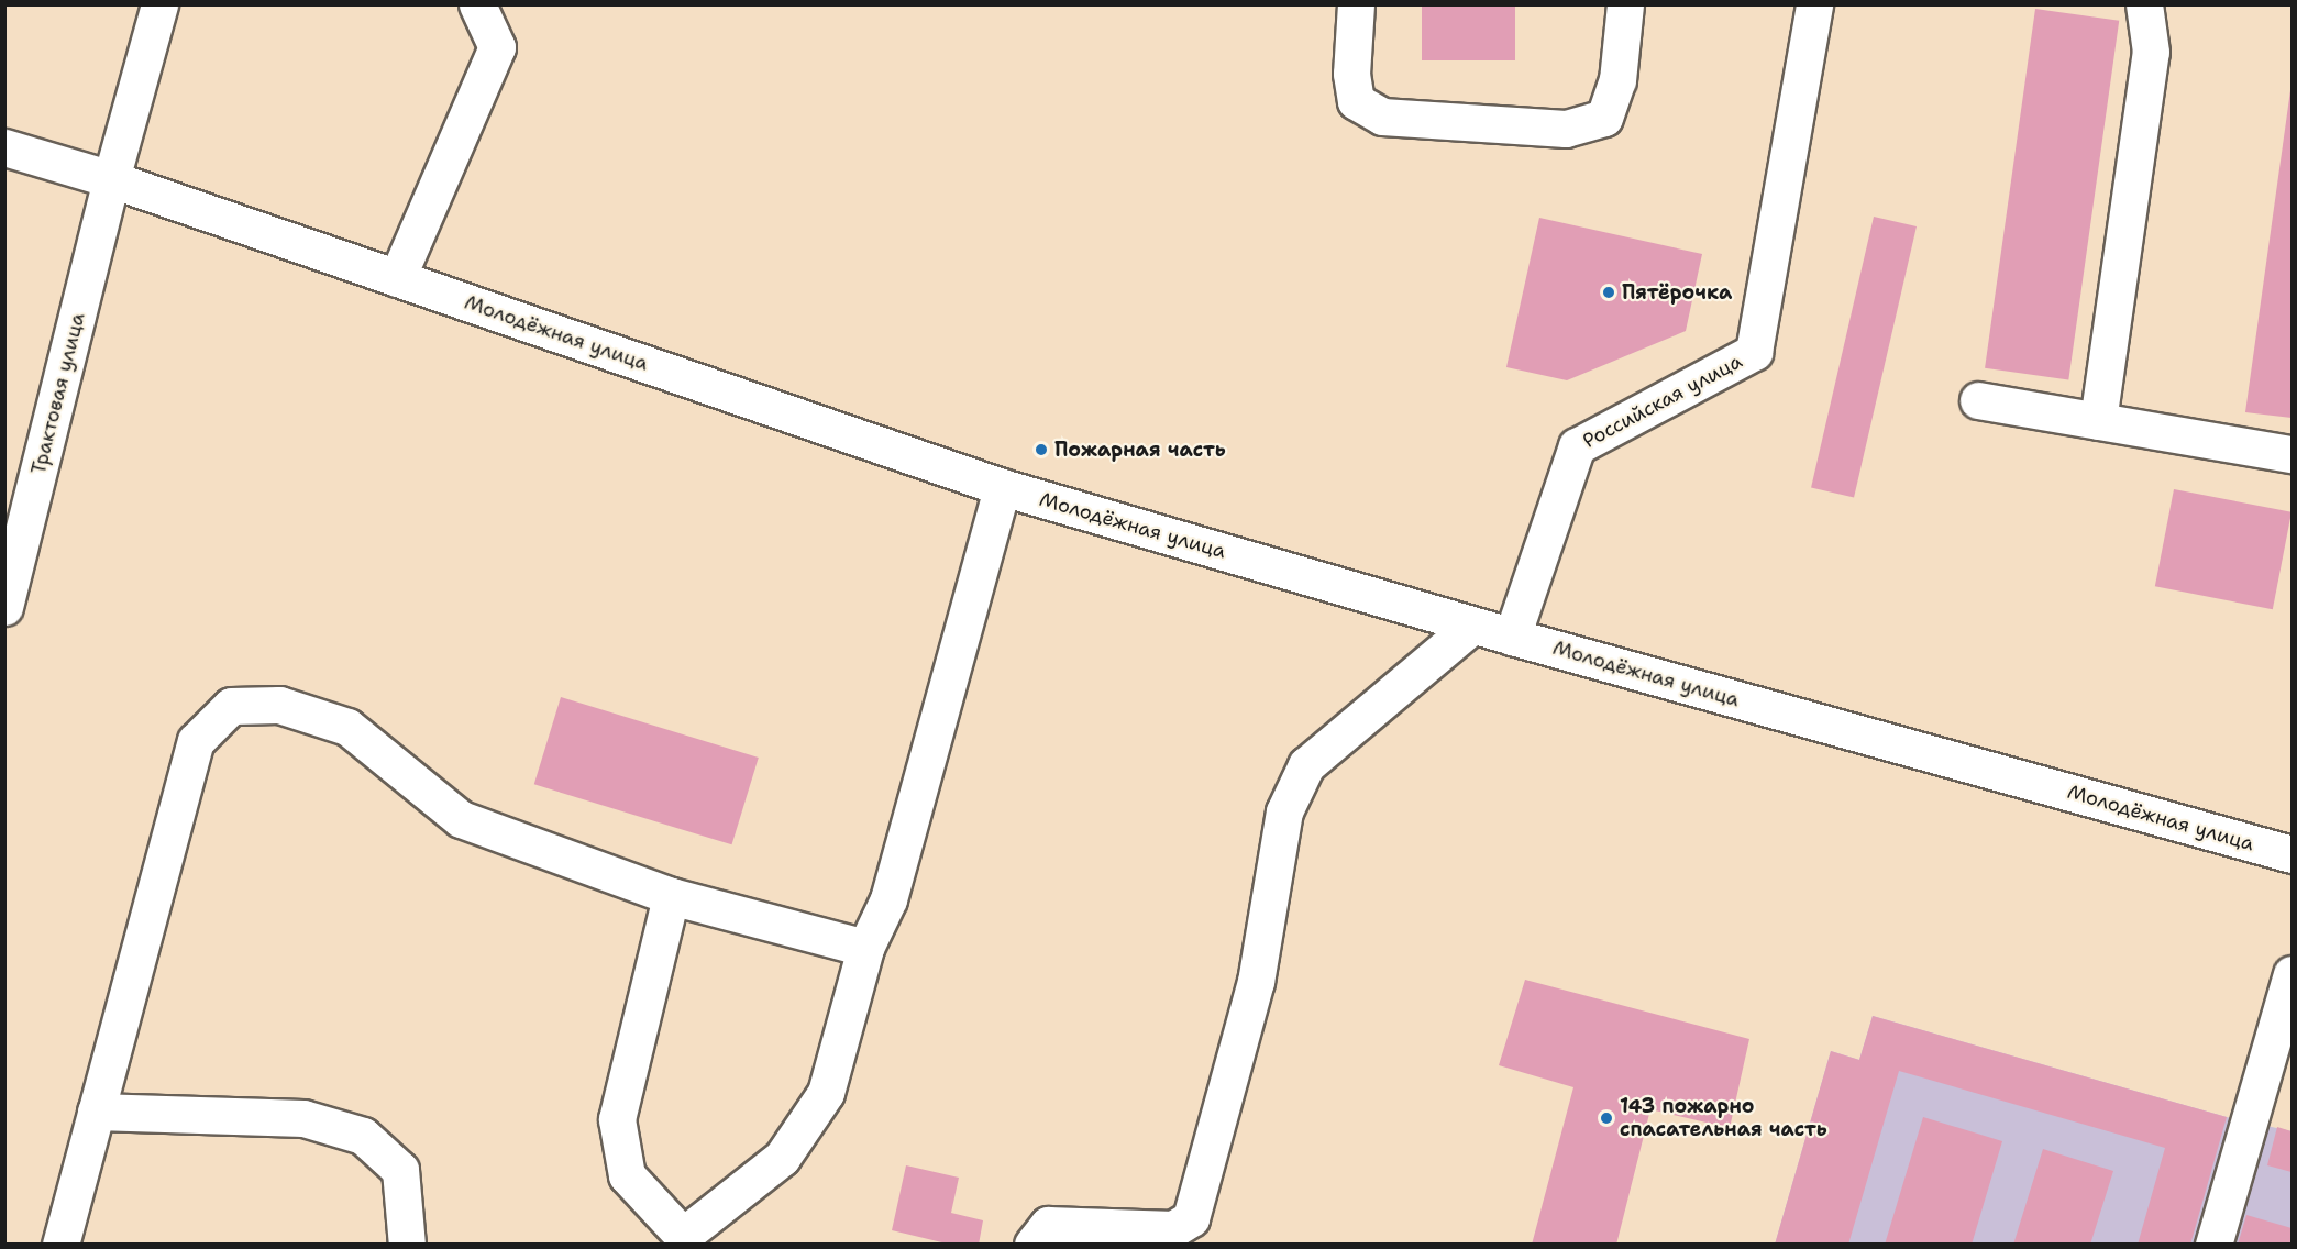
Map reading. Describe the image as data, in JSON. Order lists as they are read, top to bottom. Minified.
{"streets":{"street":["Молодёжная улица","Трактовая улица","Российская улица"]},"crossings":[["Молодёжная улица","Трактовая улица"],["Молодёжная улица","Российская улица"]],"places":["Пятёрочка","Пожарная часть","143 пожарно спасательная часть"]}
